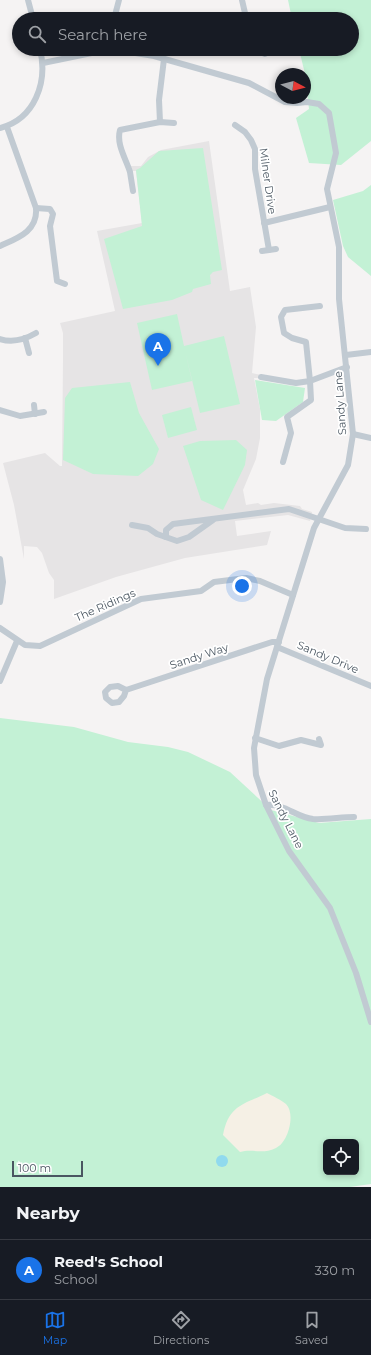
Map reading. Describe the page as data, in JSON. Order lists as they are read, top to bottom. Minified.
{"streets":{"street":["Milner Drive","Sandy Lane","The Ridings","Sandy Way","Sandy Drive"]},"crossings":[["Milner Drive","Sandy Lane"],["Sandy Lane","The Ridings"],["Sandy Lane","Sandy Way"],["Sandy Lane","Sandy Drive"],["Sandy Way","Sandy Drive"]],"scale_bar":"100 m","north":"right","page":{"search":"Search here","pins":"A","scale":"100 m","heading":"Nearby","list":[{"mark":"A","name":"Reed's School","note":"School","value":"330 m"}],"nav":["Map","Directions","Saved"]}}
